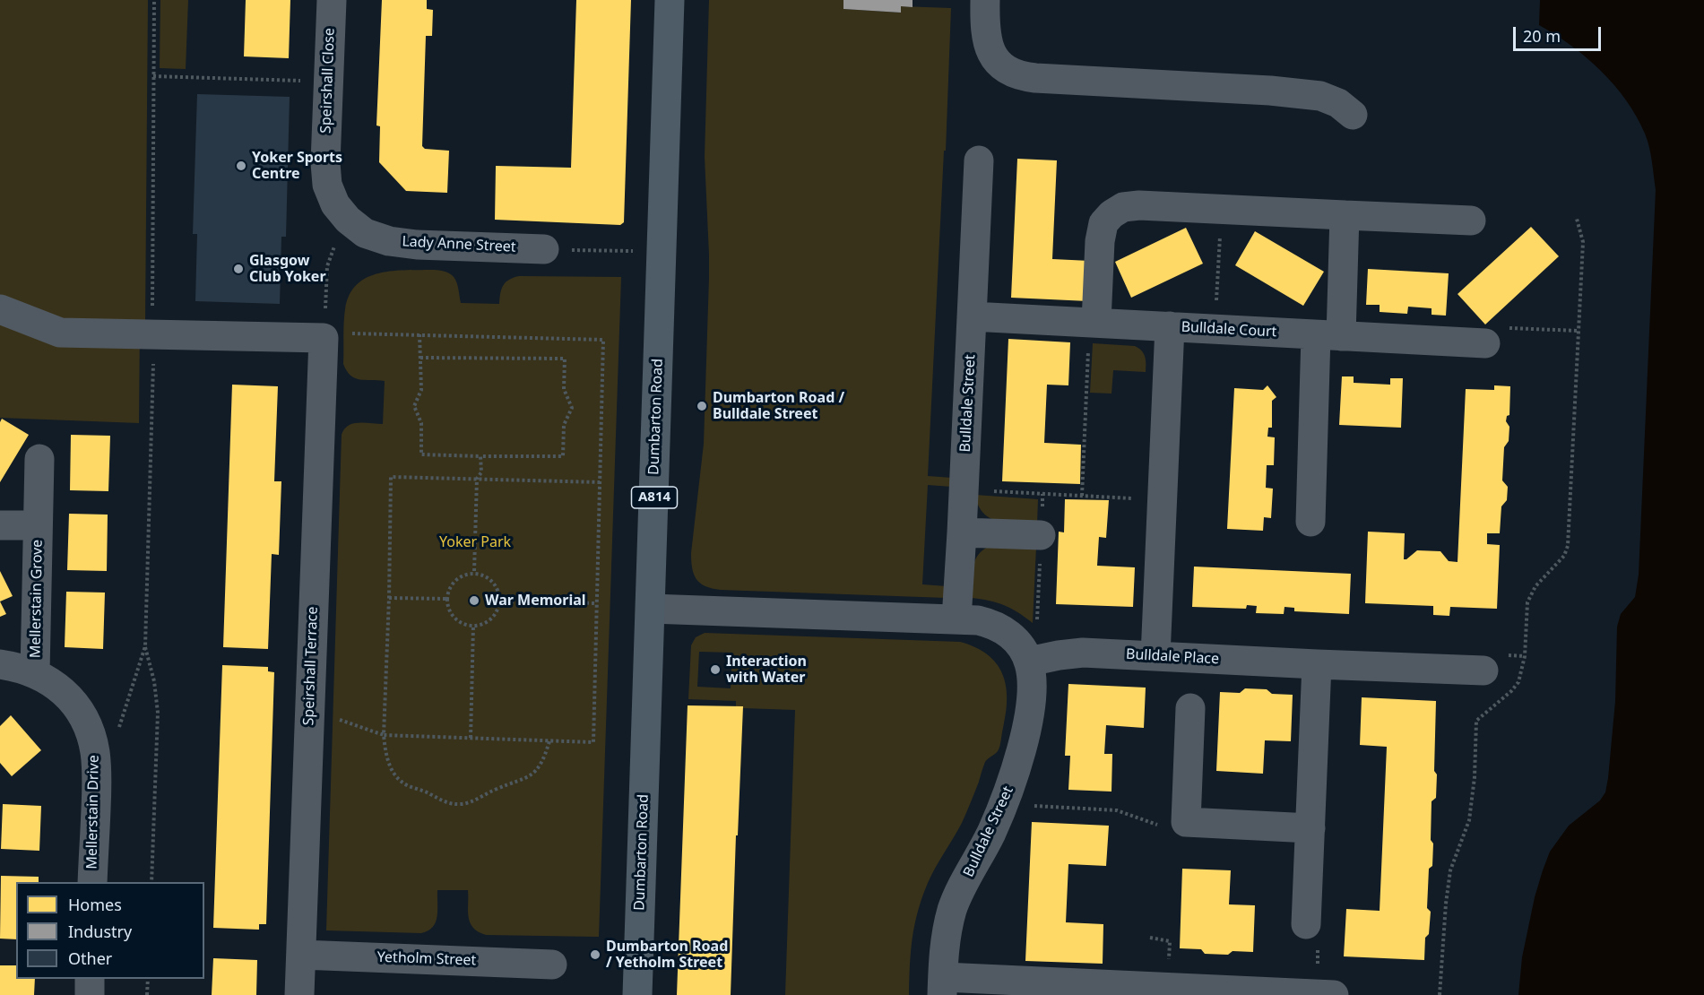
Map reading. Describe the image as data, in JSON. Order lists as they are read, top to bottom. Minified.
{"streets":{"main road":["Dumbarton Road","A814"],"street":["Speirshall Close","Lady Anne Street","Bulldale Court","Bulldale Street","Mellerstain Grove","Bulldale Place","Speirshall Terrace","Mellerstain Drive","Yetholm Street"]},"crossings":[["Speirshall Close","Lady Anne Street"],["Bulldale Court","Bulldale Street"],["Bulldale Street","Dumbarton Road"],["Bulldale Street","Bulldale Place"],["Mellerstain Grove","Mellerstain Drive"],["Speirshall Terrace","Yetholm Street"]],"parks":["Yoker Park"],"places":["Yoker Sports Centre","Glasgow Club Yoker","Dumbarton Road / Bulldale Street","War Memorial","Interaction with Water","Dumbarton Road / Yetholm Street"],"legend":["Homes","Industry","Other"],"scale_bar":"20 m"}
